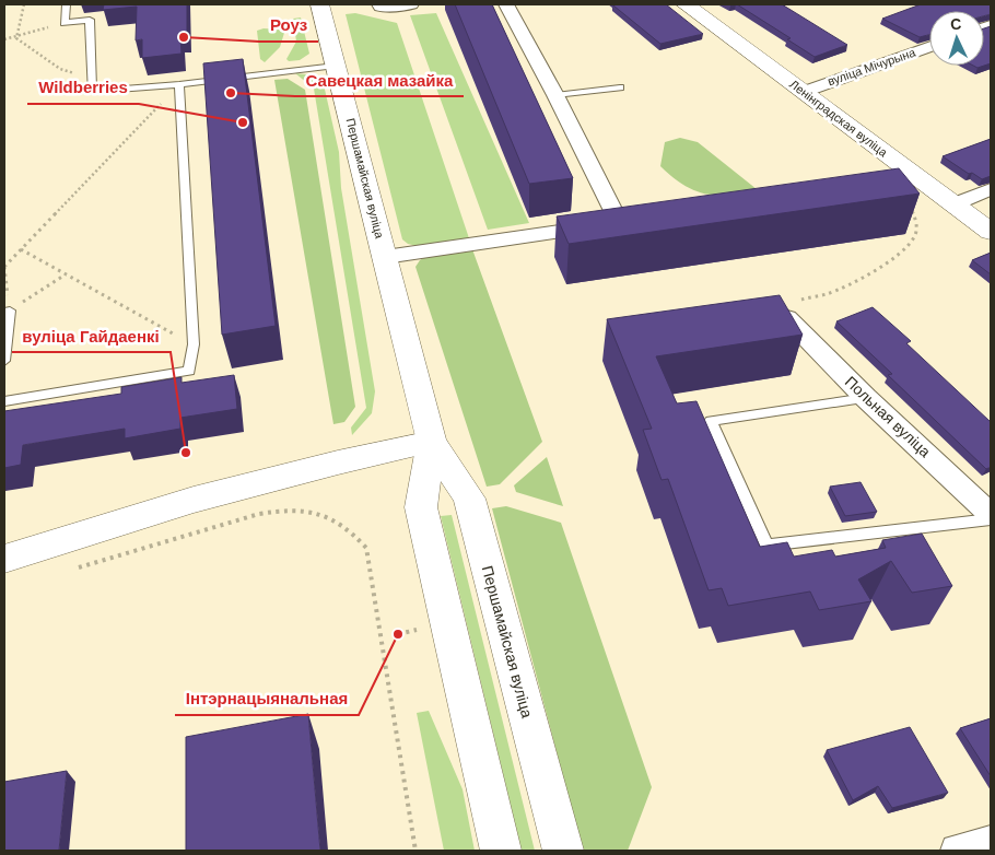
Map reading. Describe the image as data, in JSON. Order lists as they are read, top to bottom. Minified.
{"streets":{"main road":["Ленінградская вуліца","Першамайская вуліца"],"street":["вуліца Мічурына","Польная вуліца"]},"crossings":[["вуліца Мічурына","Ленінградская вуліца"]],"places":["Роуз","Савецкая мазайка","Wildberries","вуліца Гайдаенкі","Інтэрнацыянальная"],"north":"top"}
